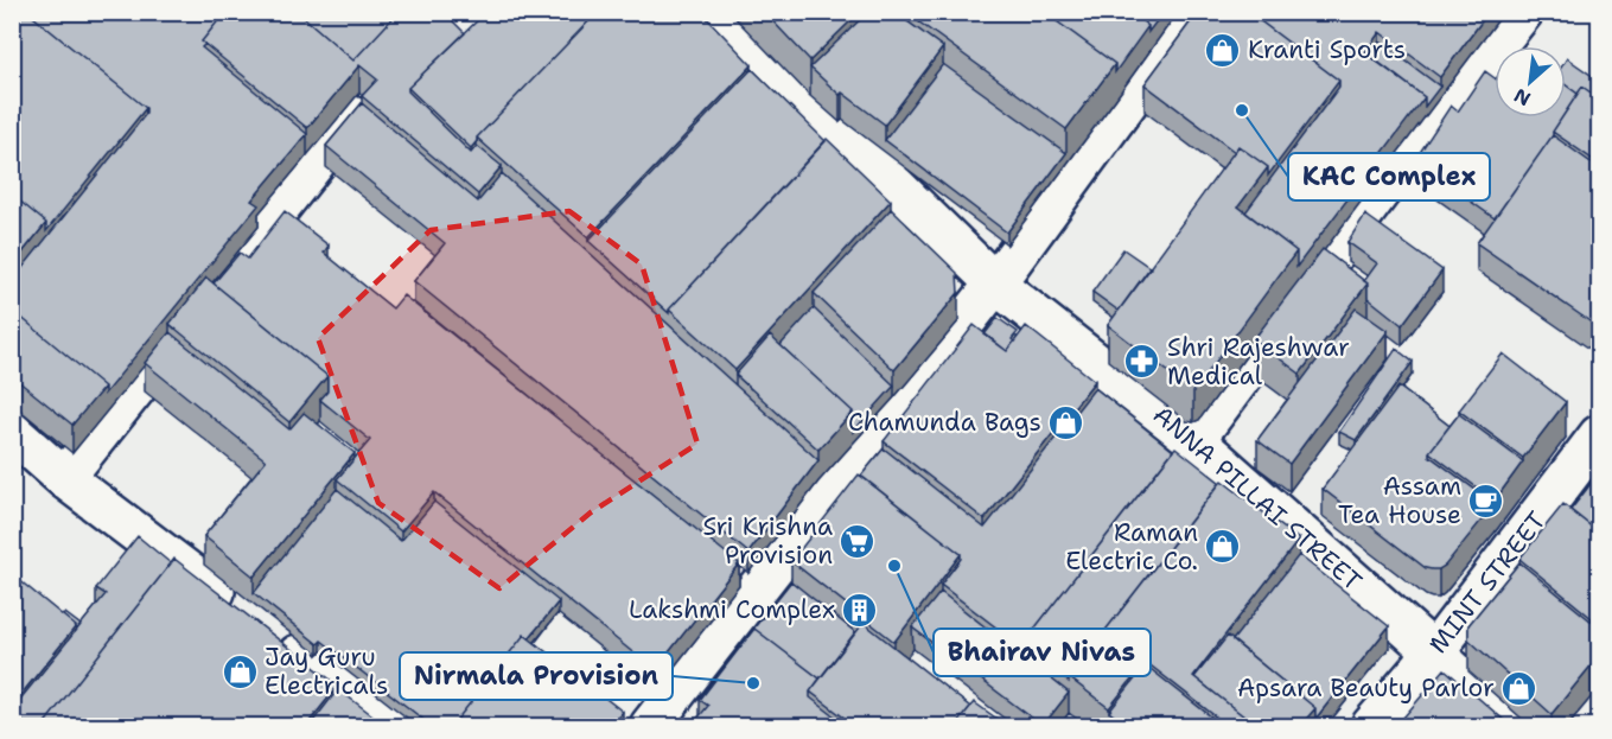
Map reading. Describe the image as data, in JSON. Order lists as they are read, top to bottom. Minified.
{"streets":{"street":["ANNA PILLAI STREET","MINT STREET"]},"crossings":[["ANNA PILLAI STREET","MINT STREET"]],"places":{"shop":["Kranti Sports","Chamunda Bags","Raman Electric Co.","Jay Guru Electricals","Apsara Beauty Parlor"],"other":["KAC Complex","Bhairav Nivas","Nirmala Provision"],"pharmacy":["Shri Rajeshwar Medical"],"cafe":["Assam Tea House"],"supermarket":["Sri Krishna Provision"],"building":["Lakshmi Complex"]},"north":"bottom left"}
